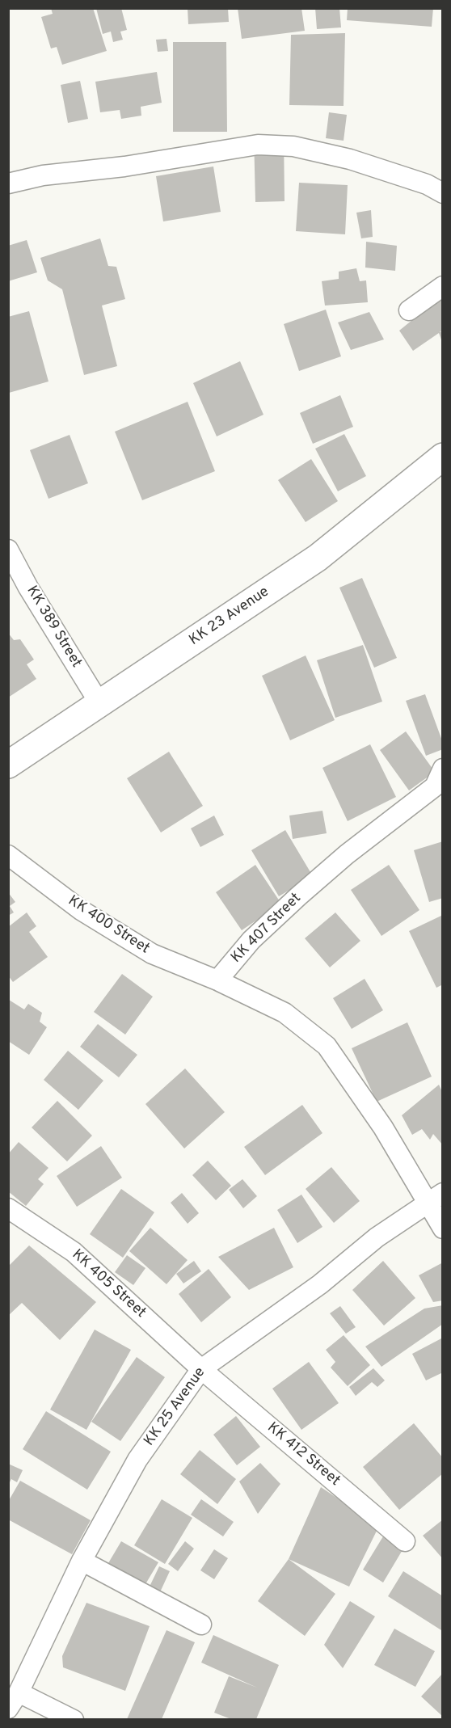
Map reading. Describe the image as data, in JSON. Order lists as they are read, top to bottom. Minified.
{"streets":{"main road":["KK 23 Avenue"],"street":["KK 389 Street","KK 400 Street","KK 407 Street","KK 405 Street","KK 25 Avenue","KK 412 Street"]},"crossings":[["KK 23 Avenue","KK 389 Street"],["KK 400 Street","KK 407 Street"],["KK 407 Street","KK 25 Avenue"],["KK 405 Street","KK 25 Avenue"],["KK 405 Street","KK 412 Street"],["KK 25 Avenue","KK 412 Street"]]}
